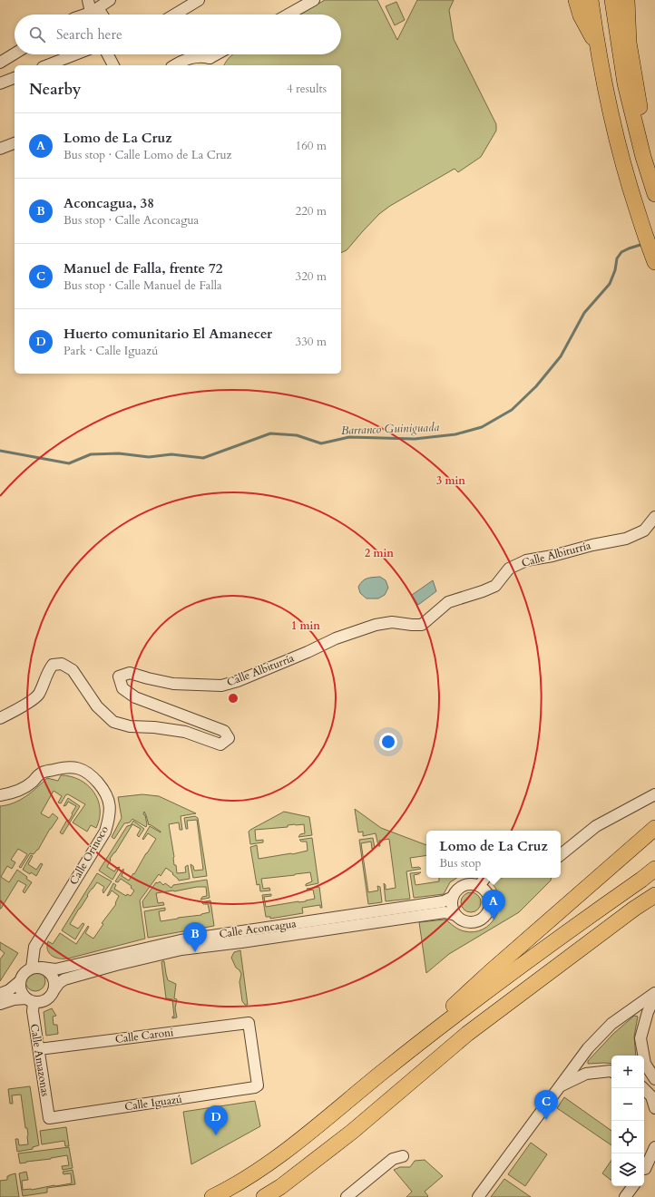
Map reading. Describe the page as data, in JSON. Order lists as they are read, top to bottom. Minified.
{"streets":{"street":["Calle Albiturría","Calle Orinoco","Calle Aconcagua","Calle Caroni","Calle Amazonas","Calle Iguazú"]},"crossings":[["Calle Orinoco","Calle Aconcagua"],["Calle Orinoco","Calle Amazonas"],["Calle Aconcagua","Calle Amazonas"],["Calle Caroni","Calle Amazonas"],["Calle Caroni","Calle Iguazú"],["Calle Amazonas","Calle Iguazú"]],"water":["Barranco Guiniguada"],"page":{"search":"Search here","heading":["Nearby","4 results"],"list":[{"mark":"A","name":"Lomo de La Cruz","note":"Bus stop · Calle Lomo de La Cruz","value":"160 m"},{"mark":"B","name":"Aconcagua, 38","note":"Bus stop · Calle Aconcagua","value":"220 m"},{"mark":"C","name":"Manuel de Falla, frente 72","note":"Bus stop · Calle Manuel de Falla","value":"320 m"},{"mark":"D","name":"Huerto comunitario El Amanecer","note":"Park · Calle Iguazú","value":"330 m"}],"popup":["Lomo de La Cruz","Bus stop"],"pins":["A","B","C","D"],"map_buttons":["+","−"]},"rings":["3 min","2 min","1 min"]}
